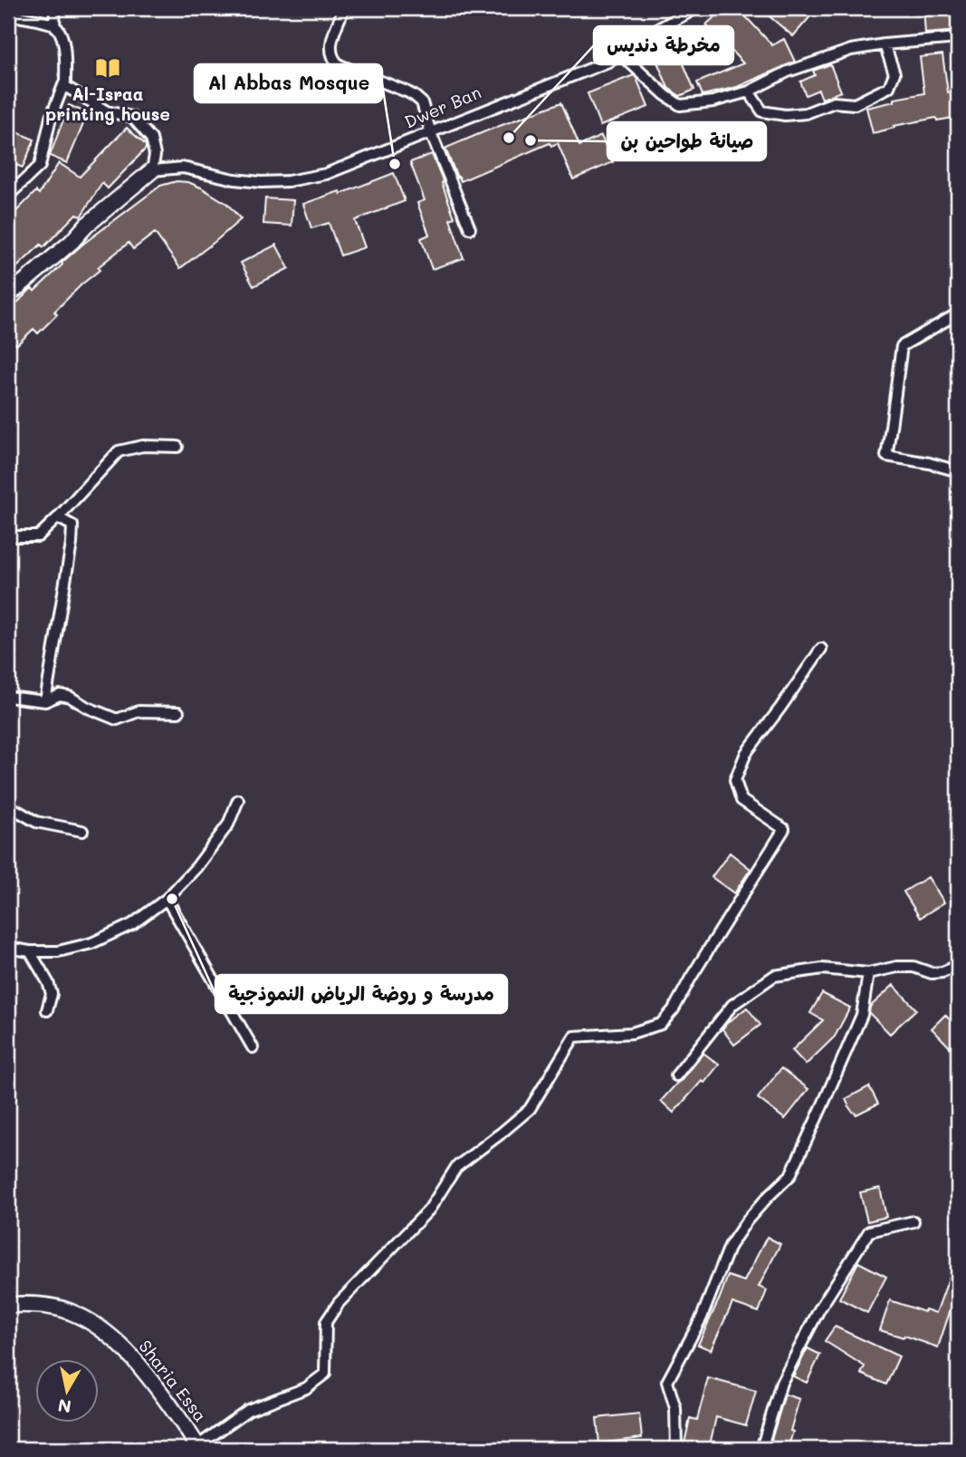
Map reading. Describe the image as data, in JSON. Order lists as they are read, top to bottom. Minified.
{"streets":{"street":["Dwer Ban","Sharia Essa"]},"places":{"library":["Al-Israa printing house"],"other":["مخرطة دنديس","صيانة طواحين بن","Al Abbas Mosque","مدرسة و روضة الرياض النموذجية"]},"north":"bottom"}
